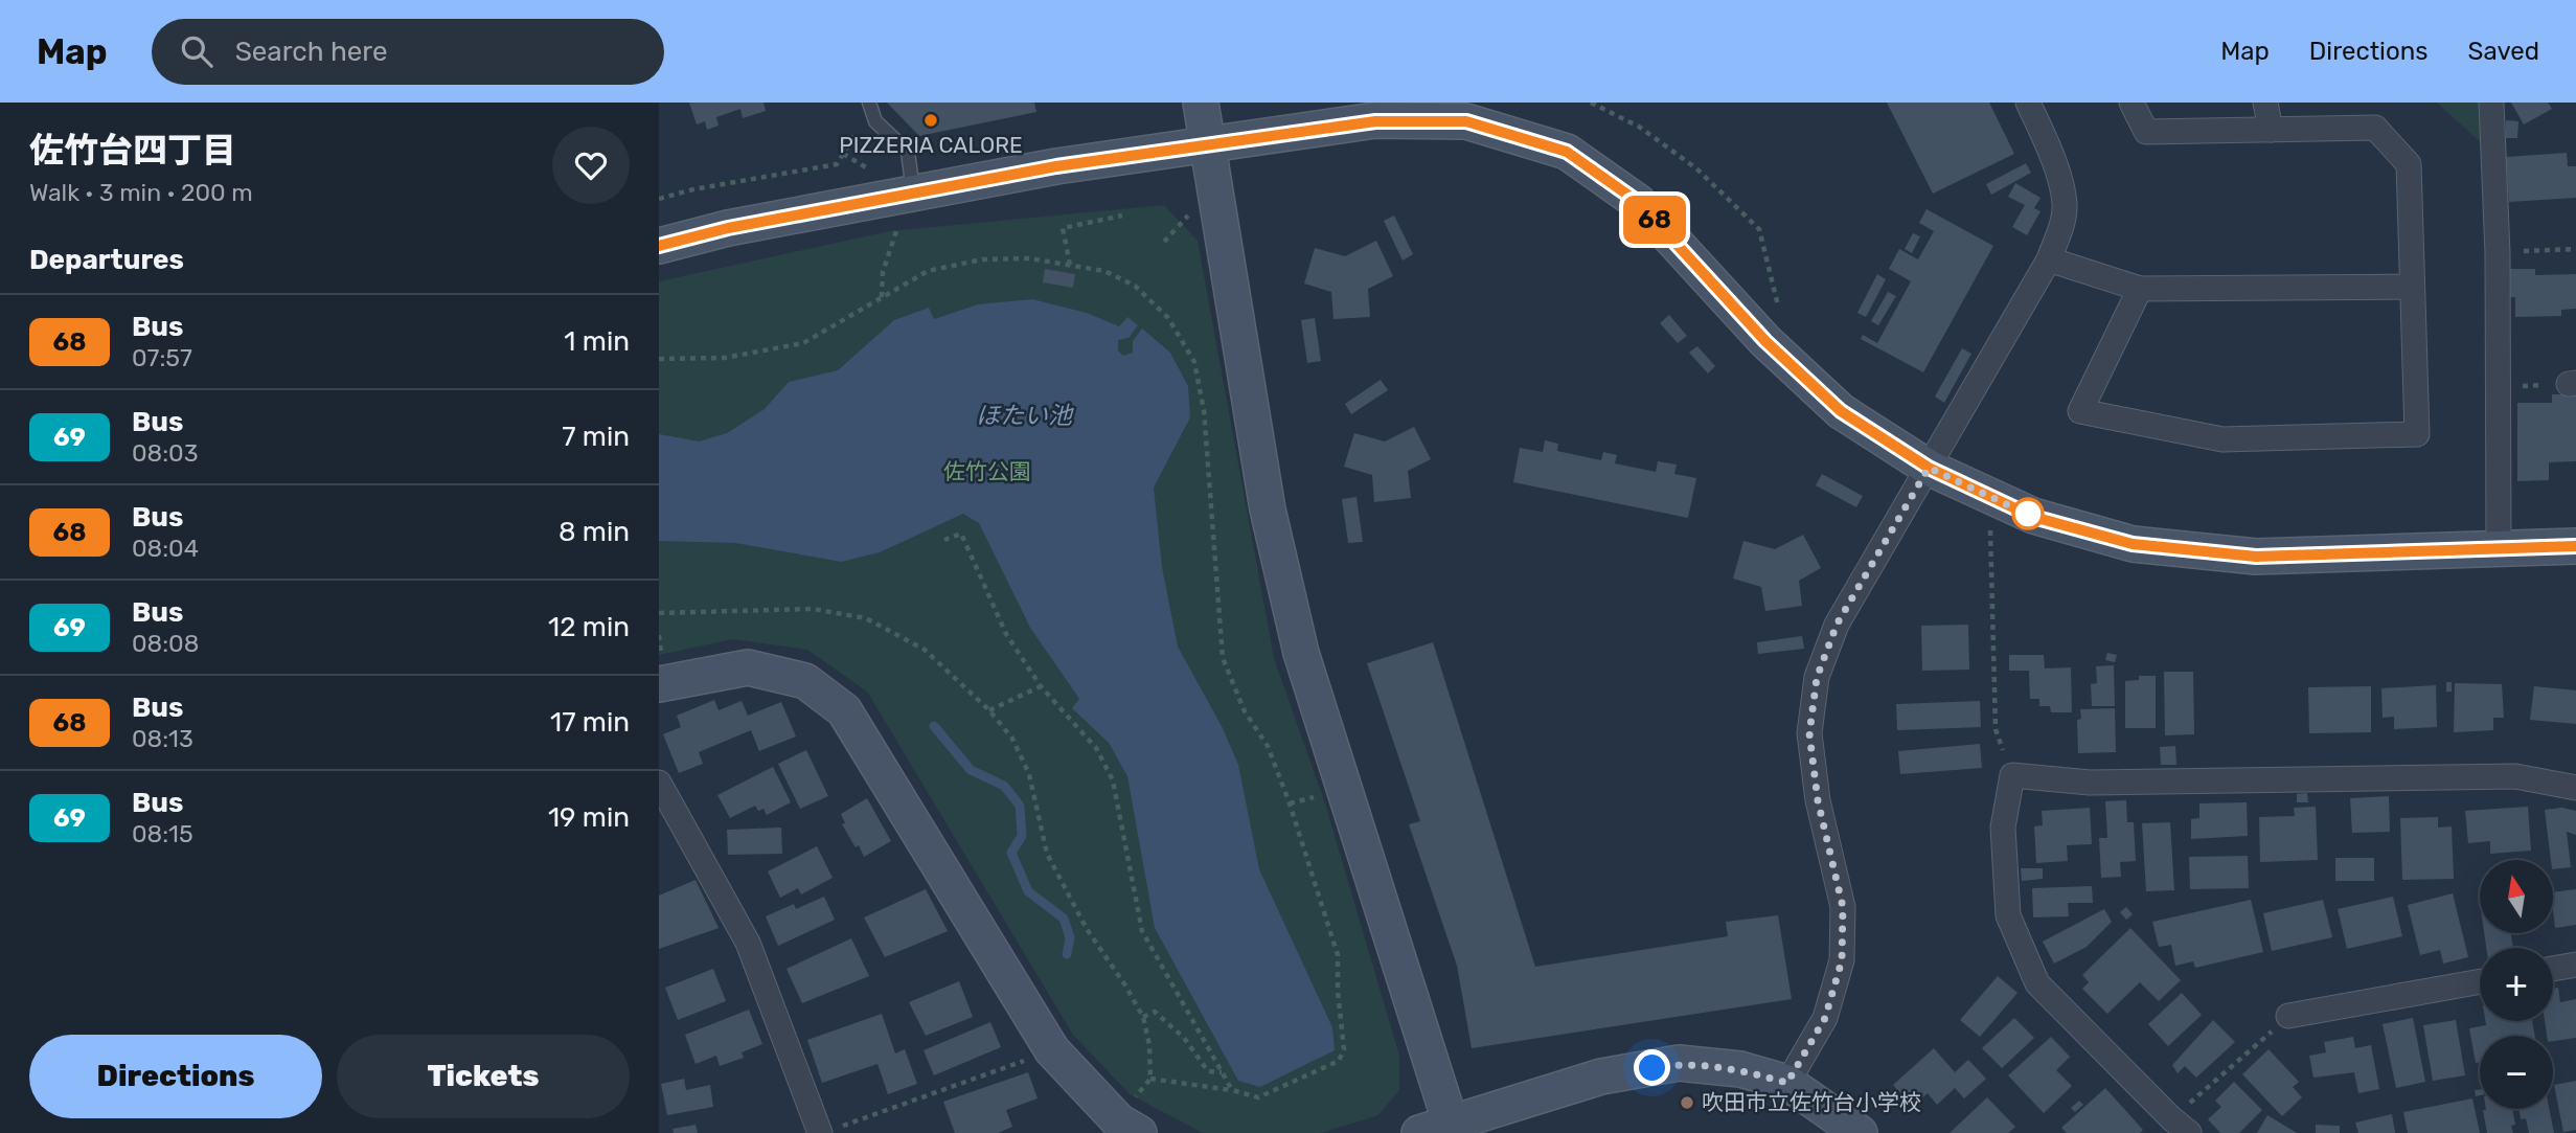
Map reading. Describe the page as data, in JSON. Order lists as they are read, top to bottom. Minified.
{"water":["ほたい池"],"parks":["佐竹公園"],"places":["PIZZERIA CALORE","吹田市立佐竹台小学校"],"lines":["bus line 68"],"north":"top","page":{"header":"Map","search":"Search here","nav":["Map","Directions","Saved"],"heading":[["佐竹台四丁目","Walk · 3 min · 200 m"],"Departures"],"on_map":"68","list":[{"mark":"68","name":"Bus","note":"07:57","value":"1 min"},{"mark":"69","name":"Bus","note":"08:03","value":"7 min"},{"mark":"68","name":"Bus","note":"08:04","value":"8 min"},{"mark":"69","name":"Bus","note":"08:08","value":"12 min"},{"mark":"68","name":"Bus","note":"08:13","value":"17 min"},{"mark":"69","name":"Bus","note":"08:15","value":"19 min"}],"map_buttons":["+","−"],"buttons":["Directions","Tickets"]}}
